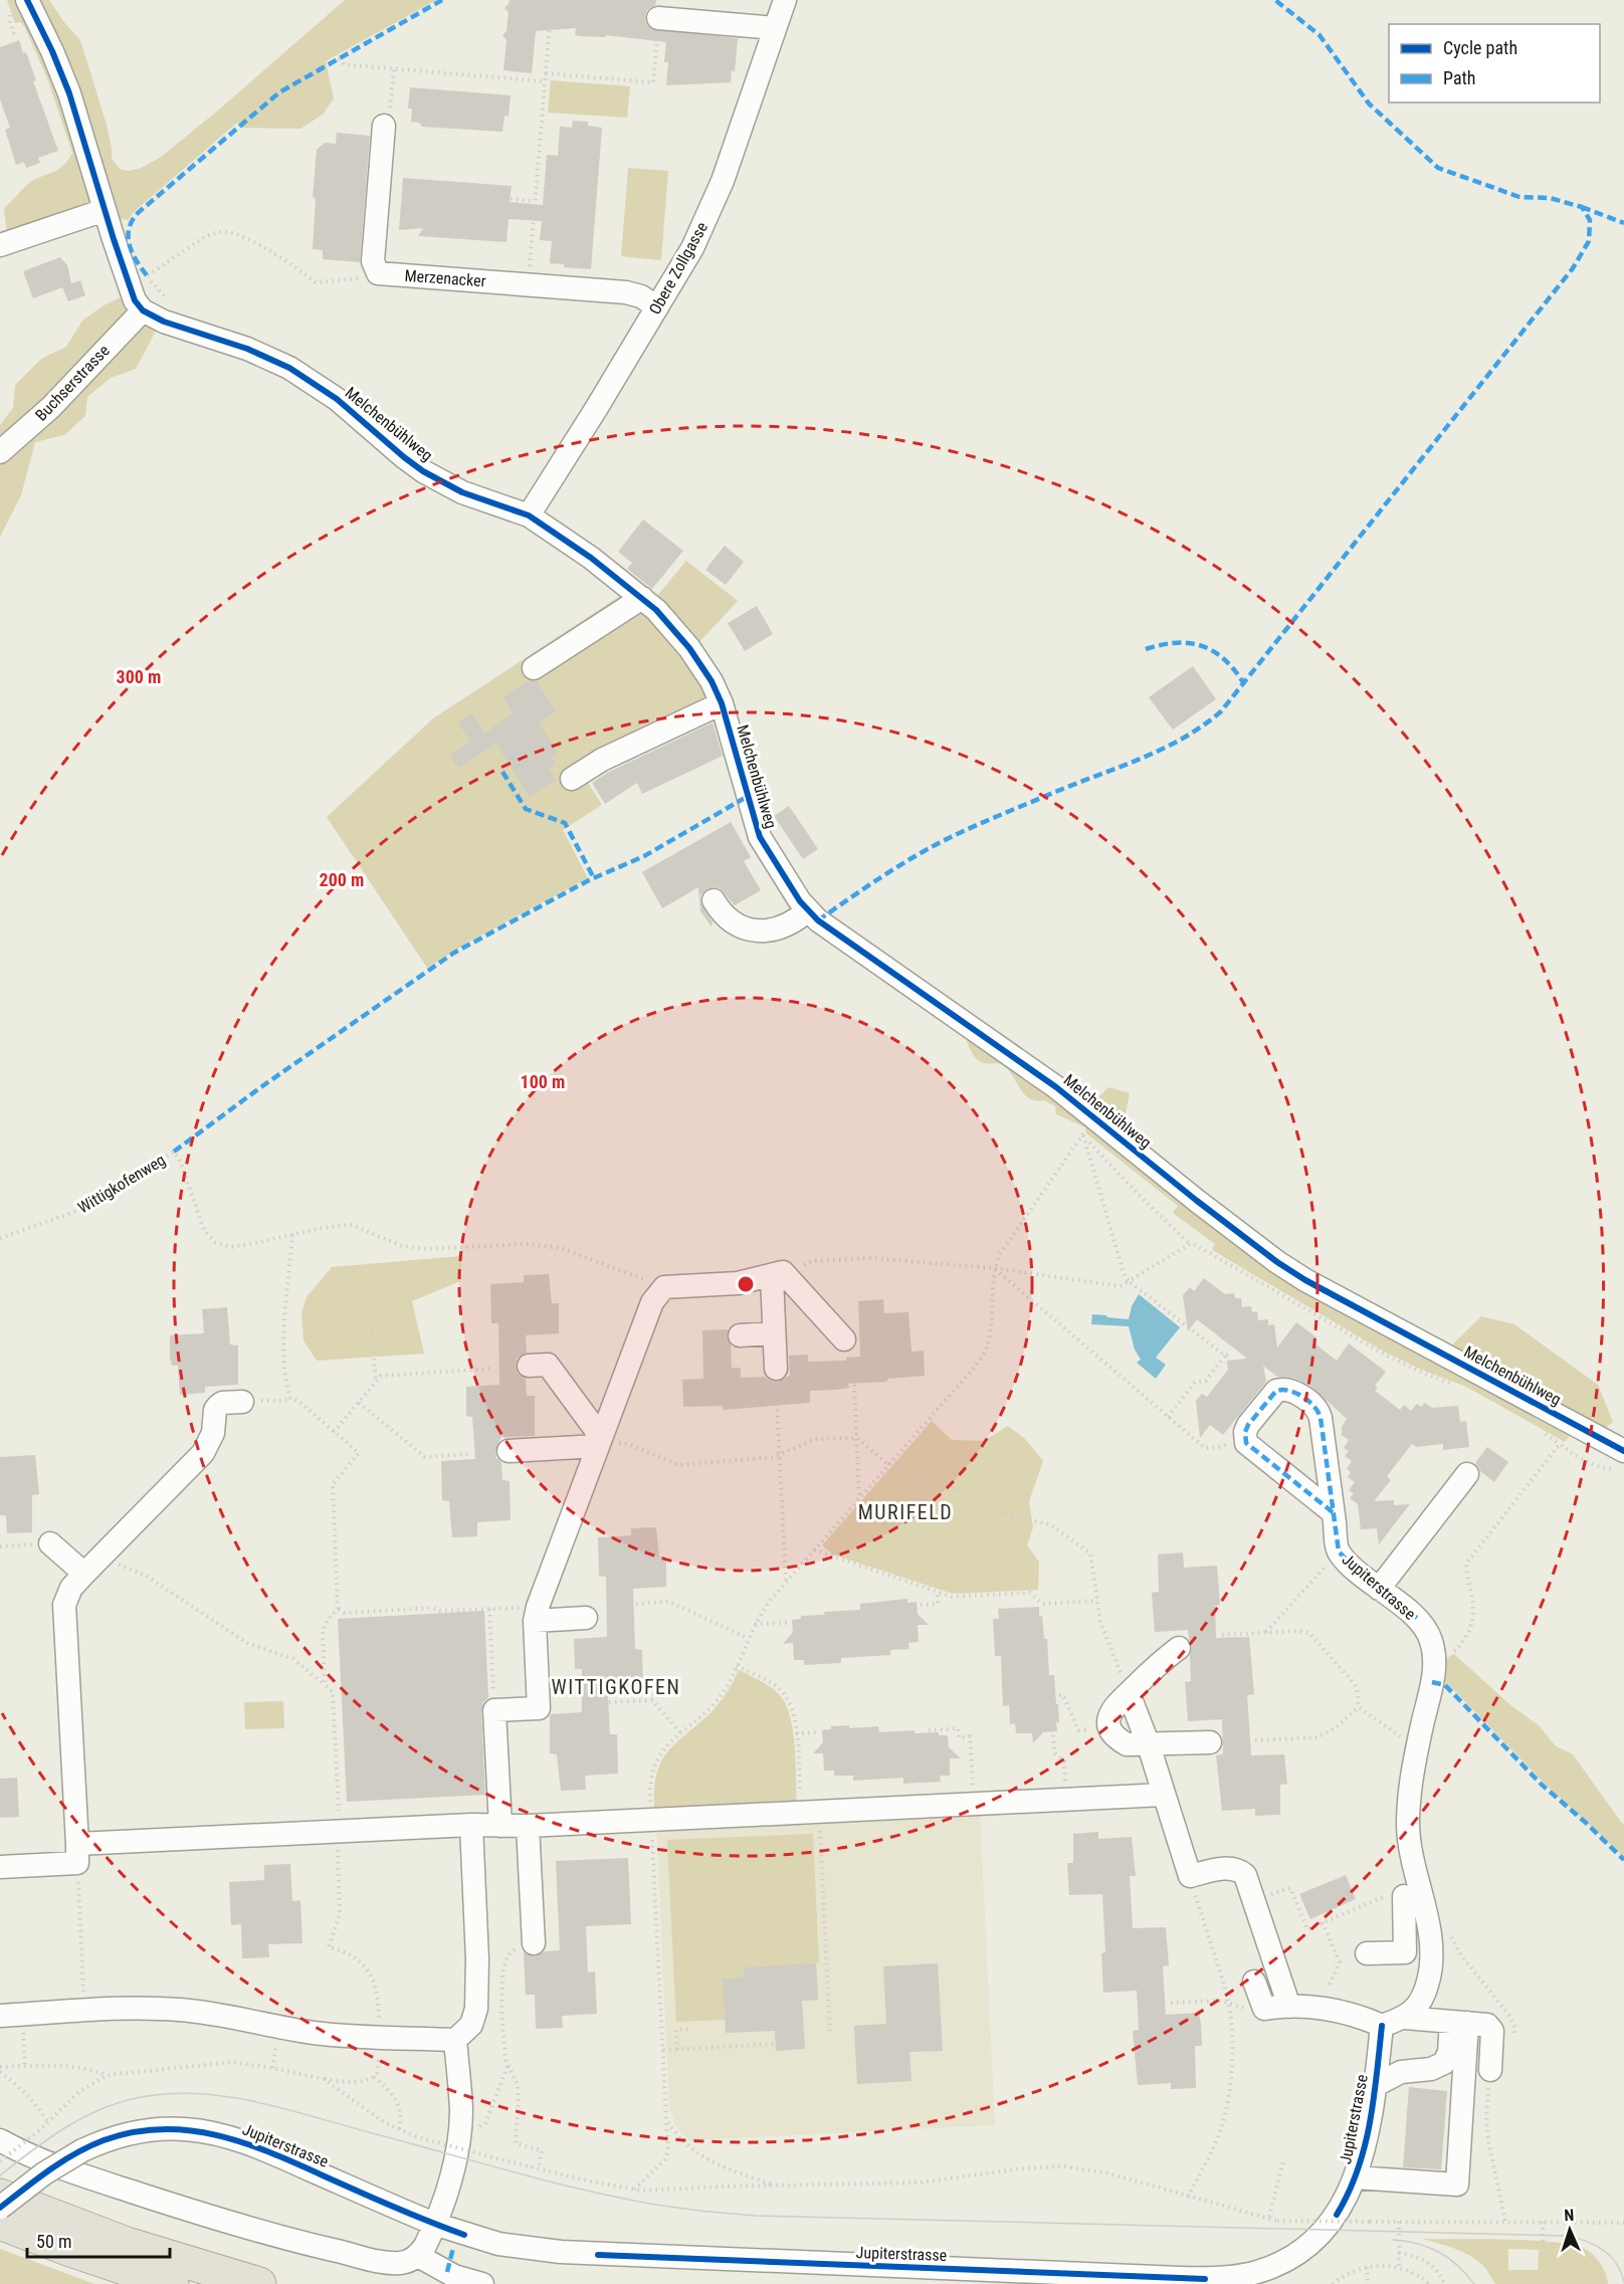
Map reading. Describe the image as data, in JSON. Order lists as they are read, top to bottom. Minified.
{"streets":{"street":["Obere Zollgasse","Merzenacker","Buchserstrasse","Melchenbühlweg","Jupiterstrasse"],"path":["Wittigkofenweg"]},"crossings":[["Obere Zollgasse","Merzenacker"],["Obere Zollgasse","Melchenbühlweg"],["Buchserstrasse","Melchenbühlweg"]],"districts":["MURIFELD","WITTIGKOFEN"],"legend":["Cycle path","Path"],"scale_bar":"50 m","north":"top","rings":["300 m","200 m","100 m"]}
